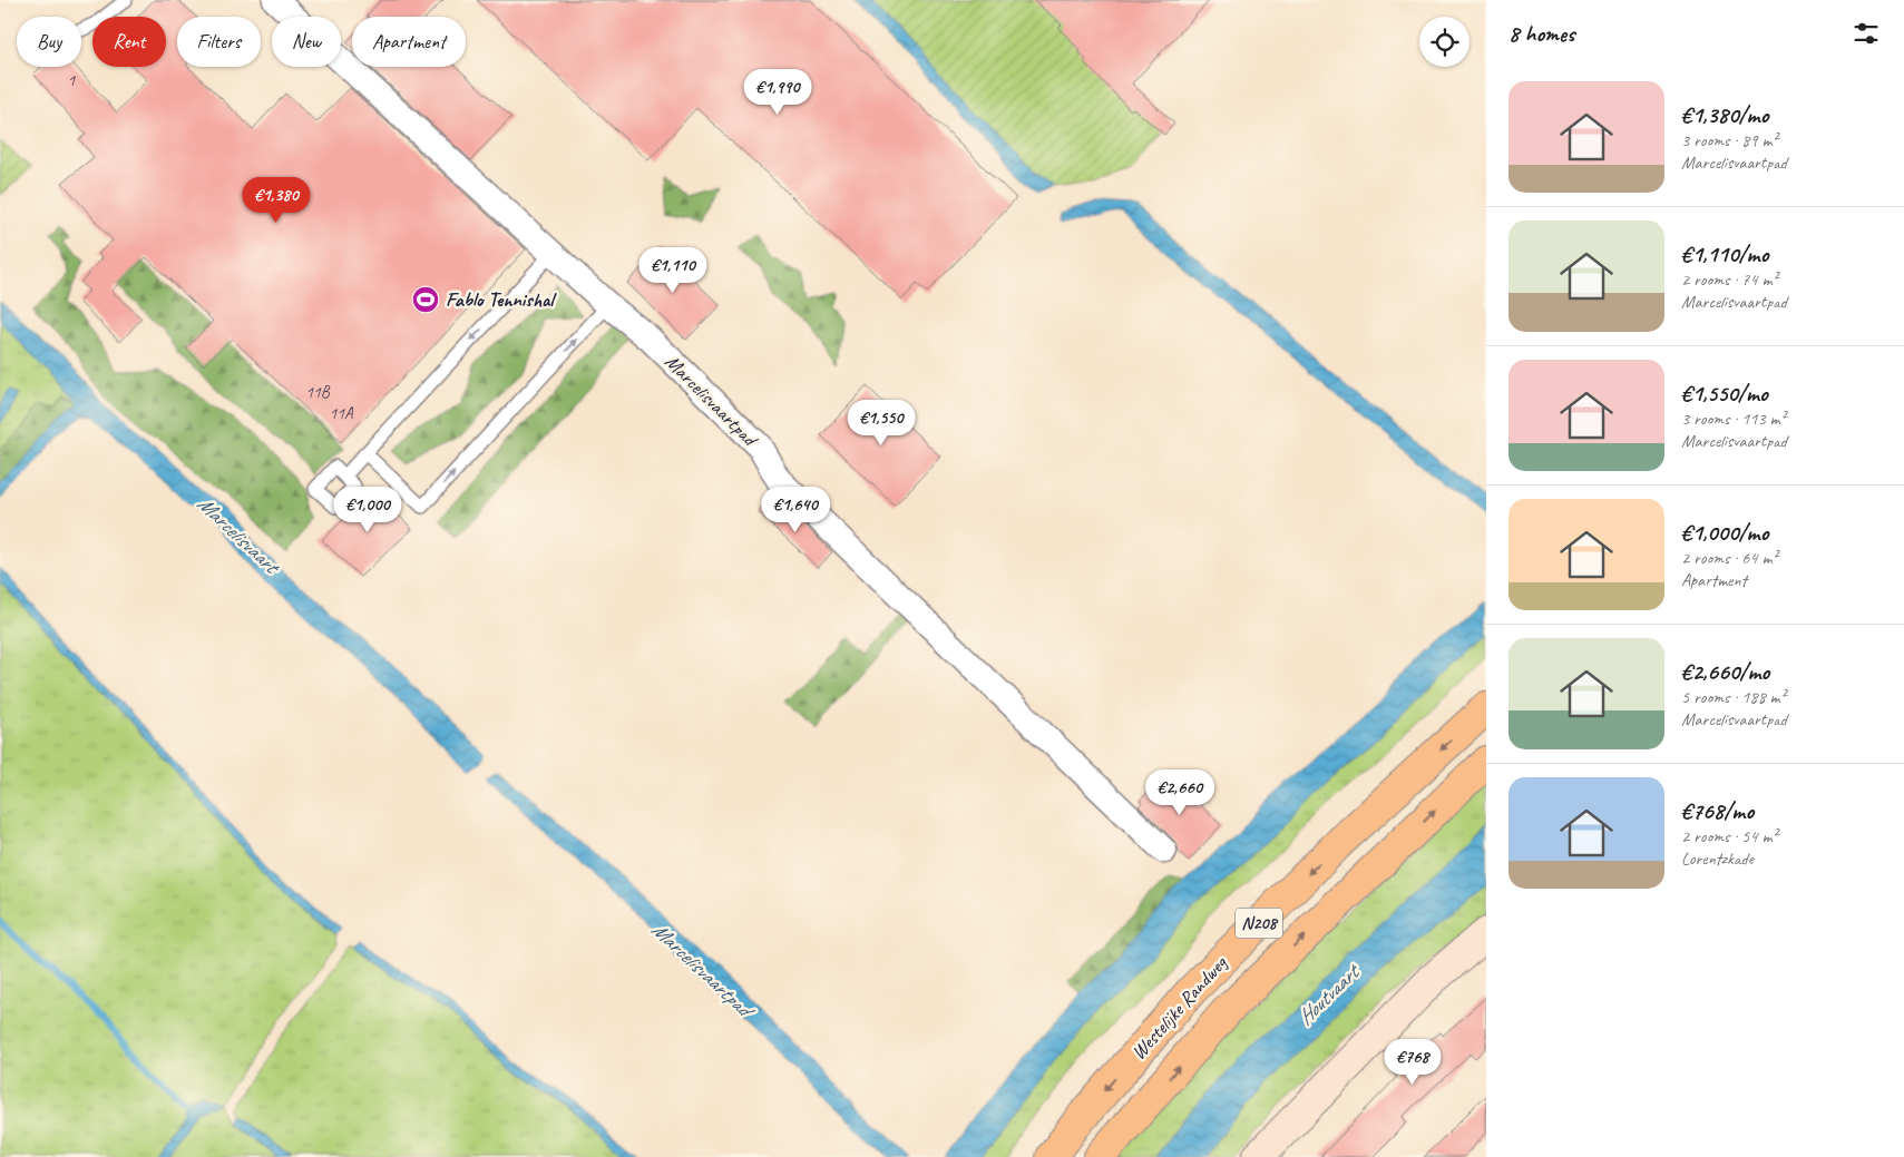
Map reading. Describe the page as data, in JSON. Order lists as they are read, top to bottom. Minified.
{"streets":{"main road":["N208","Westelijke Randweg"],"street":["Marcelisvaartpad"]},"water":["Marcelisvaart","Marcelisvaartpad","Houtvaart"],"places":{"sports":["Fablo Tennishal"]},"house_numbers":["1","11B","11A"],"page":{"heading":"8 homes","chip":["Buy","Rent","Filters","New","Apartment"],"list":[{"name":"€1,380/mo","note":"3 rooms · 89 m² · Marcelisvaartpad"},{"name":"€1,110/mo","note":"2 rooms · 74 m² · Marcelisvaartpad"},{"name":"€1,550/mo","note":"3 rooms · 113 m² · Marcelisvaartpad"},{"name":"€1,000/mo","note":"2 rooms · 64 m² · Apartment"},{"name":"€2,660/mo","note":"5 rooms · 188 m² · Marcelisvaartpad"},{"name":"€768/mo","note":"2 rooms · 54 m² · Lorentzkade"}],"price":["€1,990","€1,380","€1,110","€1,550","€1,000","€1,640","€2,660","€768"]}}
